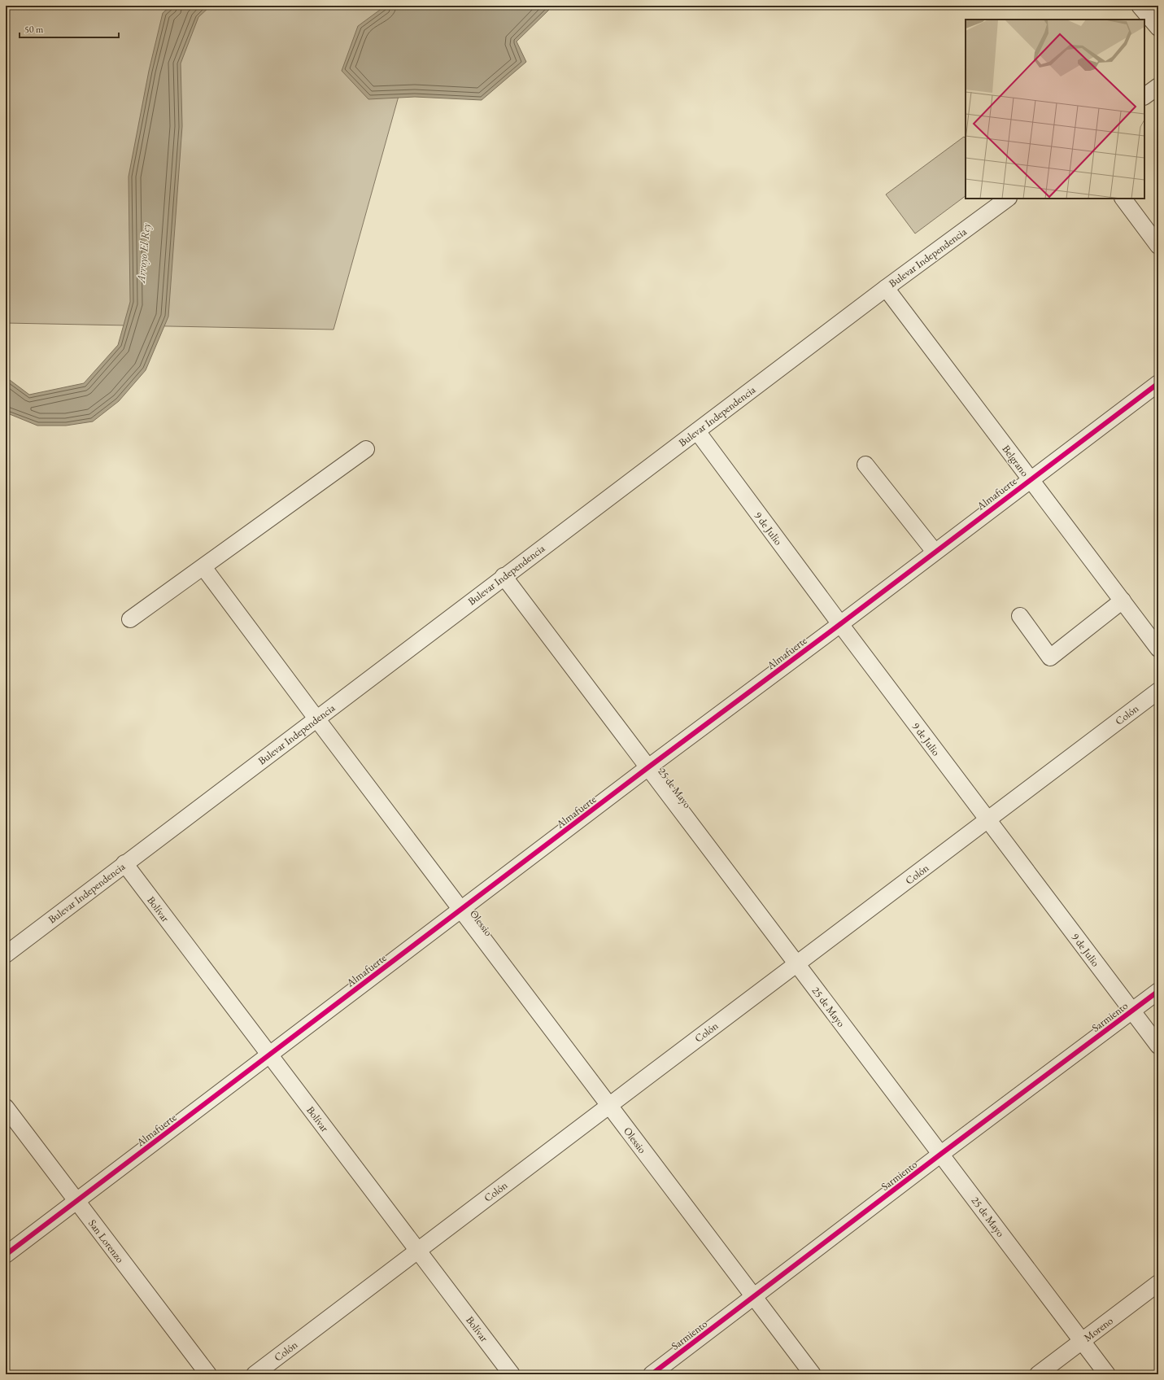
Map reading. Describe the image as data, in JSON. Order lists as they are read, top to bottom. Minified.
{"streets":{"street":["Bulevar Independencia","Belgrano","Almafuerte","9 de Julio","Colón","25 de Mayo","Bolívar","Olessio","Sarmiento","San Lorenzo","Moreno"]},"crossings":[["Bulevar Independencia","Belgrano"],["Bulevar Independencia","9 de Julio"],["Bulevar Independencia","25 de Mayo"],["Bulevar Independencia","Bolívar"],["Bulevar Independencia","Olessio"],["Belgrano","Almafuerte"],["Almafuerte","9 de Julio"],["Almafuerte","25 de Mayo"],["Almafuerte","Bolívar"],["Almafuerte","Olessio"],["Almafuerte","San Lorenzo"],["9 de Julio","Colón"],["9 de Julio","Sarmiento"],["Colón","25 de Mayo"],["Colón","Bolívar"],["Colón","Olessio"],["25 de Mayo","Sarmiento"],["25 de Mayo","Moreno"],["Olessio","Sarmiento"]],"water":["Arroyo El Rey"],"scale_bar":"50 m"}
